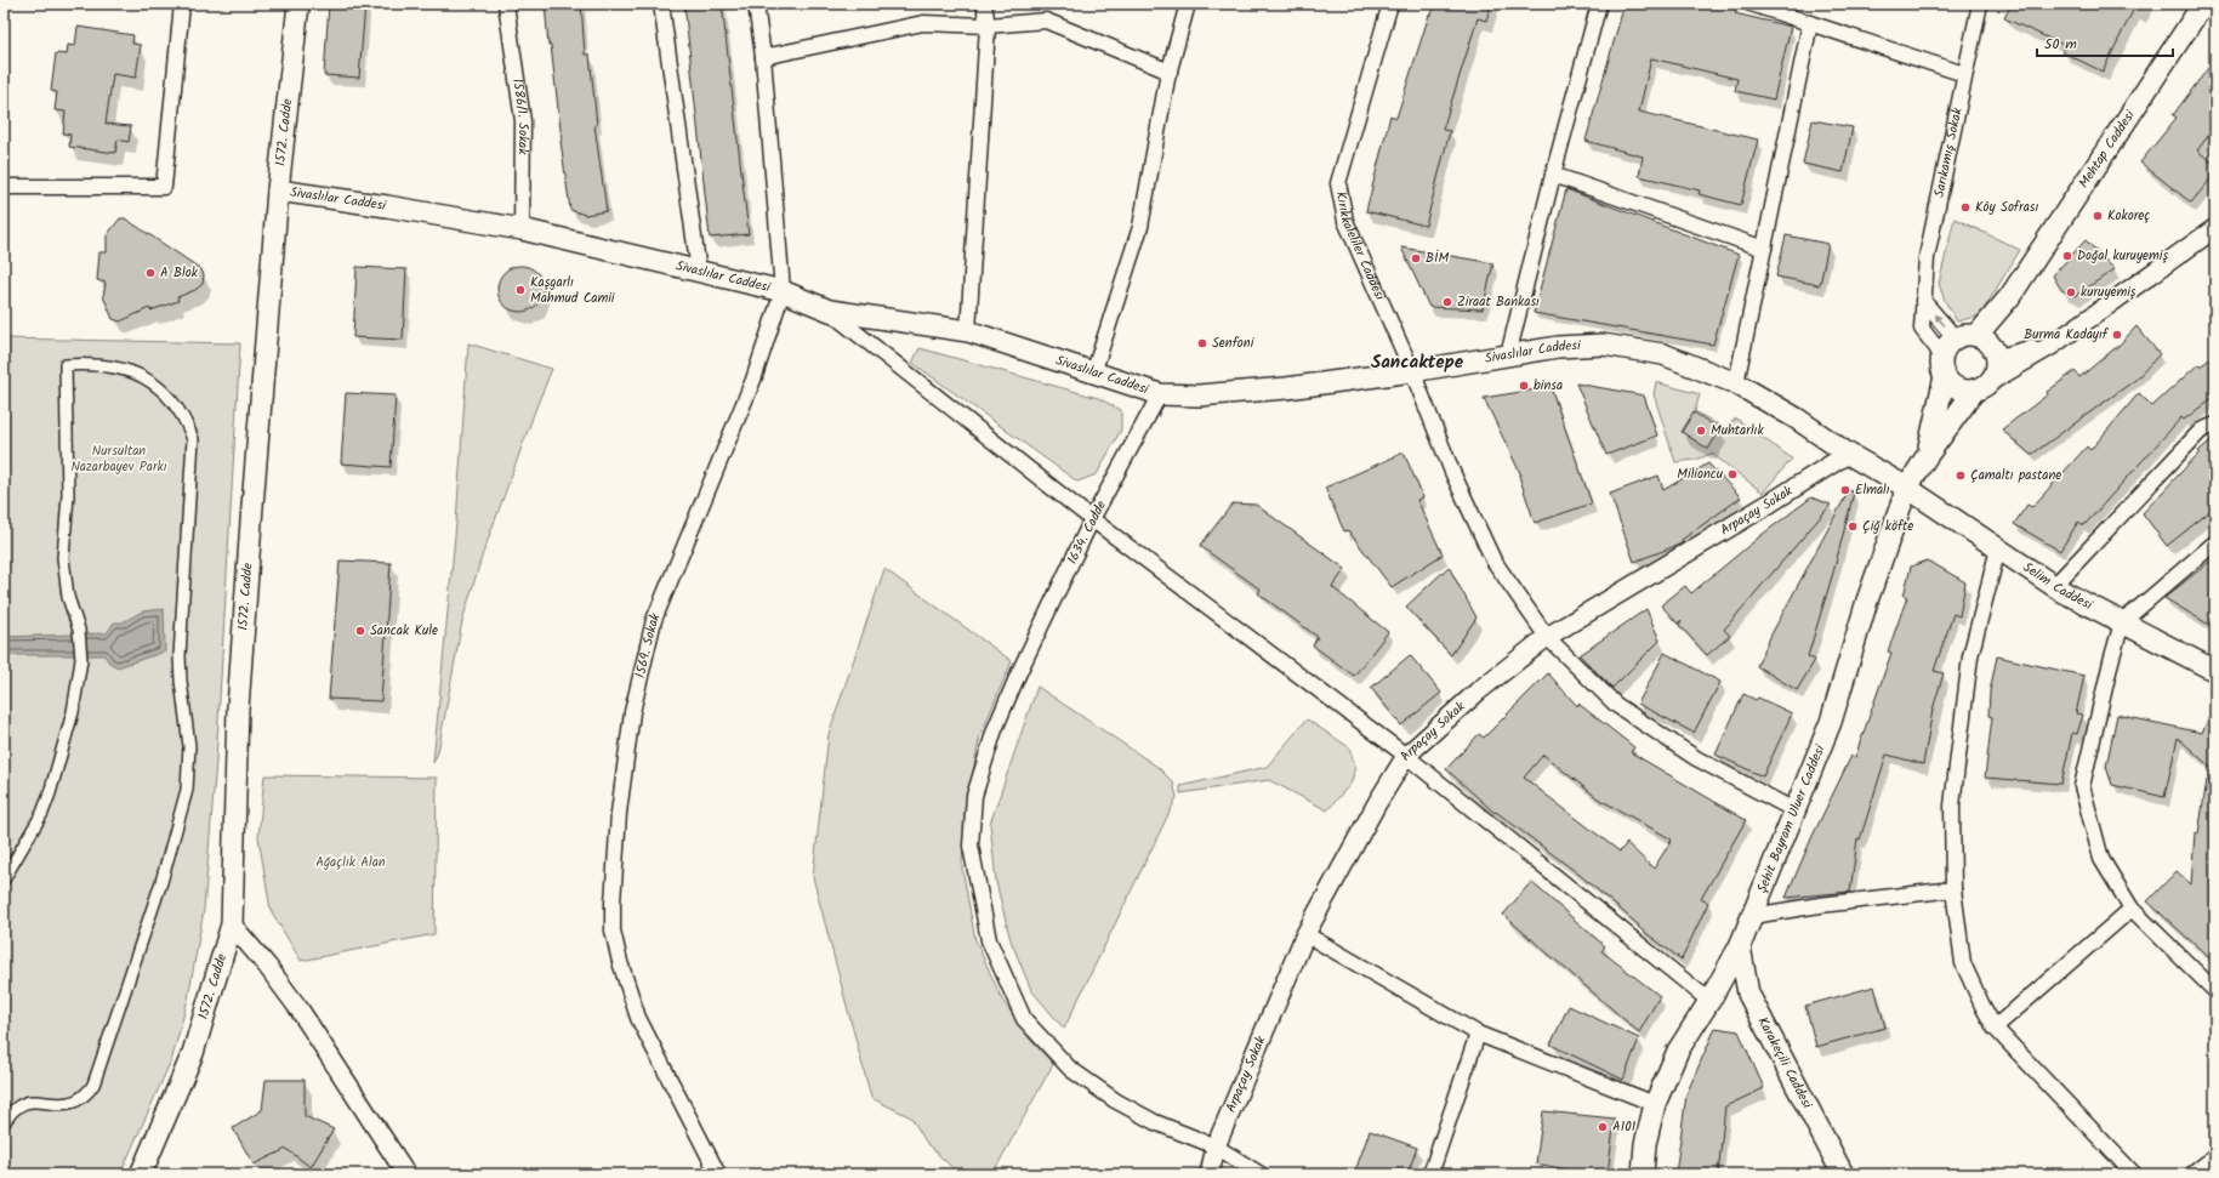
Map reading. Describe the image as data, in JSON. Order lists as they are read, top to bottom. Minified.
{"streets":{"main road":["1572. Cadde","Mehtap Caddesi","Sivaslılar Caddesi","Selim Caddesi","Şehit Bayram Uluer Caddesi","Karakeçili Caddesi"],"street":["1586/1. Sokak","Sarıkamış Sokak","Kırıkkaleliler Caddesi","Arpaçay Sokak","1634. Cadde","1569. Sokak"]},"crossings":[["1586/1. Sokak","Sivaslılar Caddesi"],["1572. Cadde","Sivaslılar Caddesi"],["Sivaslılar Caddesi","Kırıkkaleliler Caddesi"],["Sivaslılar Caddesi","Arpaçay Sokak"],["Sivaslılar Caddesi","1634. Cadde"],["Sivaslılar Caddesi","Selim Caddesi"],["Sivaslılar Caddesi","1569. Sokak"],["Sivaslılar Caddesi","Şehit Bayram Uluer Caddesi"],["Kırıkkaleliler Caddesi","Arpaçay Sokak"],["Kırıkkaleliler Caddesi","Şehit Bayram Uluer Caddesi"],["Arpaçay Sokak","1634. Cadde"],["Selim Caddesi","Şehit Bayram Uluer Caddesi"],["Şehit Bayram Uluer Caddesi","Karakeçili Caddesi"]],"districts":["Sancaktepe"],"parks":["Nursultan Nazarbayev Parkı","Ağaçlık Alan"],"places":["Köy Sofrası","Kokoreç","Doğal kuruyemiş","BİM","A Blok","Kaşgarlı Mahmud Camii","kuruyemiş","Ziraat Bankası","Burma Kadayıf","Senfoni","binsa","Muhtarlık","Milioncu","Çamaltı pastane","Elmalı","Çiğ köfte","Sancak Kule","A101"],"scale_bar":"50 m"}
